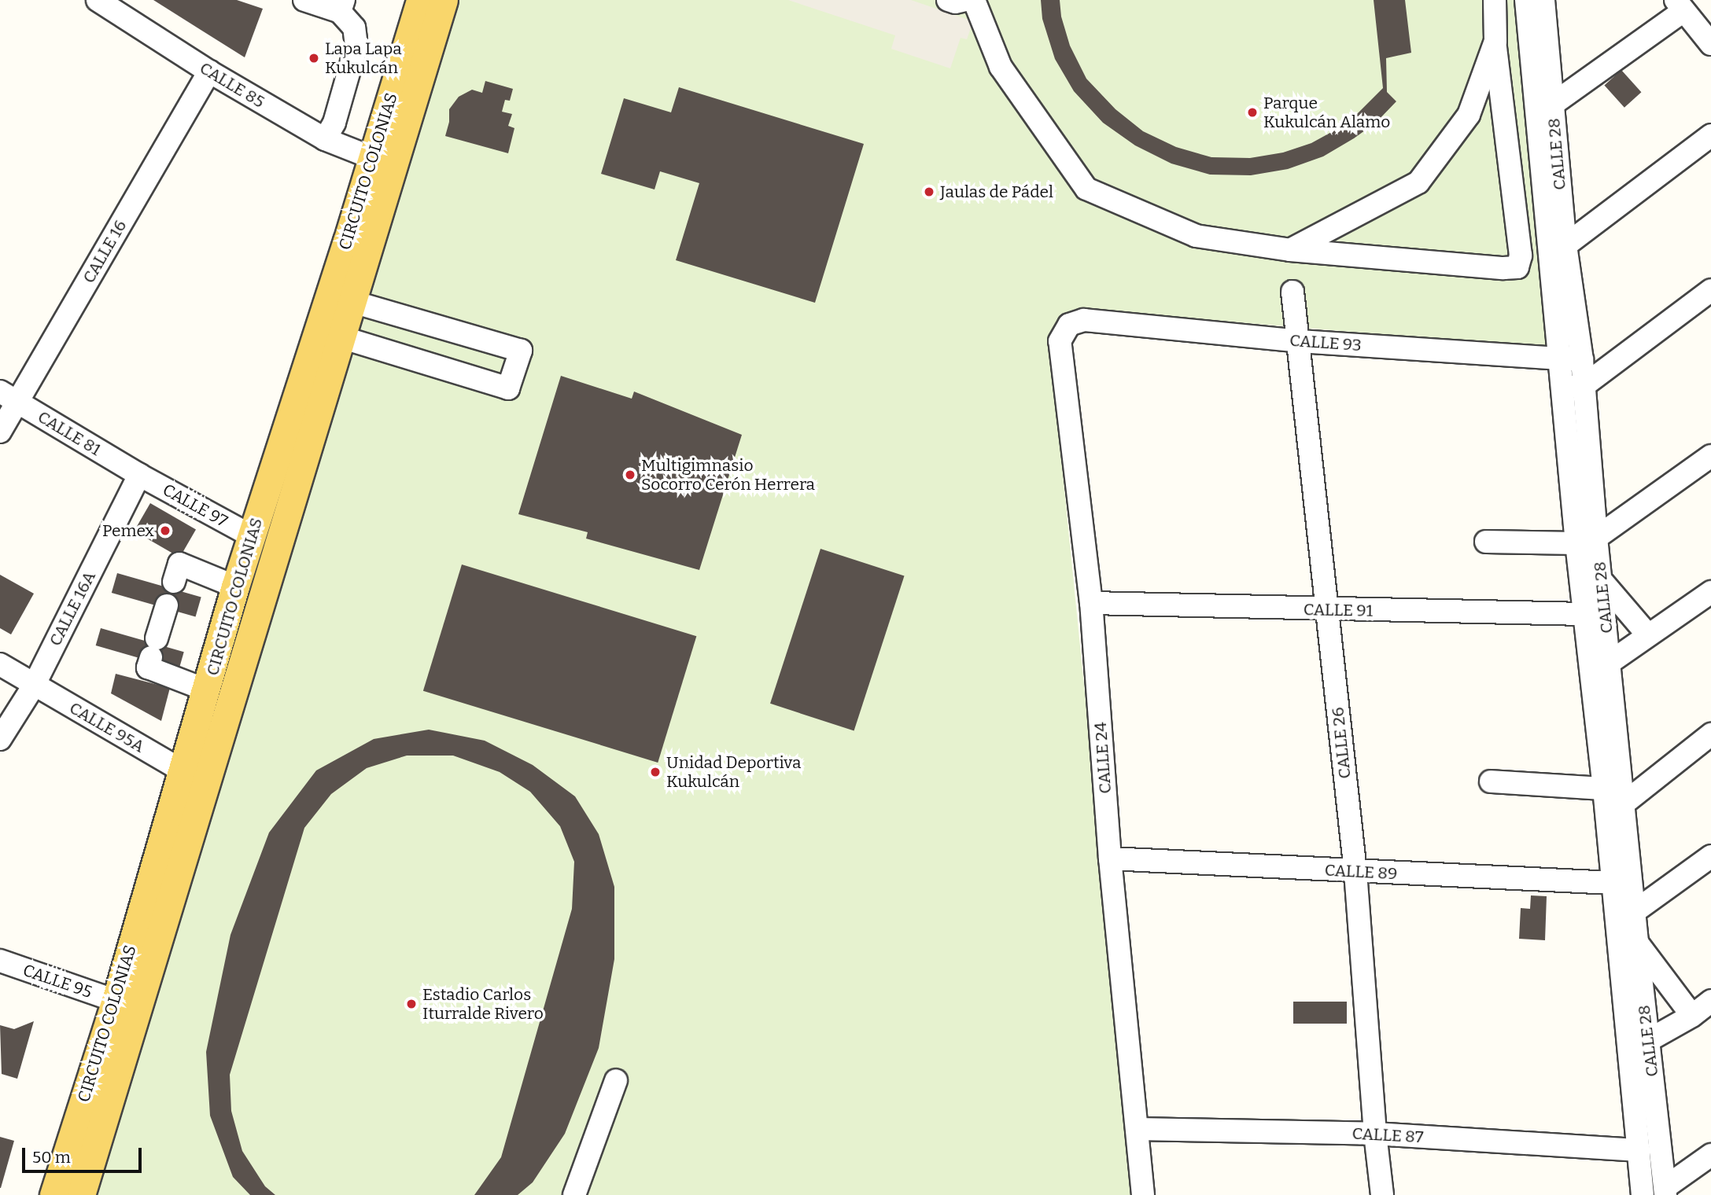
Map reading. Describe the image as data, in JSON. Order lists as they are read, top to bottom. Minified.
{"streets":{"main road":["CIRCUITO COLONIAS"],"street":["CALLE 85","CALLE 28","CALLE 16","CALLE 93","CALLE 81","CALLE 97","CALLE 16A","CALLE 91","CALLE 95A","CALLE 26","CALLE 24","CALLE 89","CALLE 95","CALLE 87"]},"crossings":[["CALLE 85","CIRCUITO COLONIAS"],["CALLE 85","CALLE 16"],["CALLE 28","CALLE 93"],["CALLE 28","CALLE 91"],["CALLE 28","CALLE 89"],["CALLE 28","CALLE 87"],["CIRCUITO COLONIAS","CALLE 97"],["CIRCUITO COLONIAS","CALLE 95A"],["CIRCUITO COLONIAS","CALLE 95"],["CALLE 16","CALLE 81"],["CALLE 93","CALLE 26"],["CALLE 93","CALLE 24"],["CALLE 81","CALLE 97"],["CALLE 81","CALLE 16A"],["CALLE 97","CALLE 16A"],["CALLE 16A","CALLE 95A"],["CALLE 91","CALLE 26"],["CALLE 91","CALLE 24"],["CALLE 26","CALLE 89"],["CALLE 26","CALLE 87"],["CALLE 24","CALLE 89"],["CALLE 24","CALLE 87"]],"places":["Lapa Lapa Kukulcán","Parque Kukulcán Alamo","Jaulas de Pádel","Multigimnasio Socorro Cerón Herrera","Pemex","Unidad Deportiva Kukulcán","Estadio Carlos Iturralde Rivero"],"scale_bar":"50 m"}
